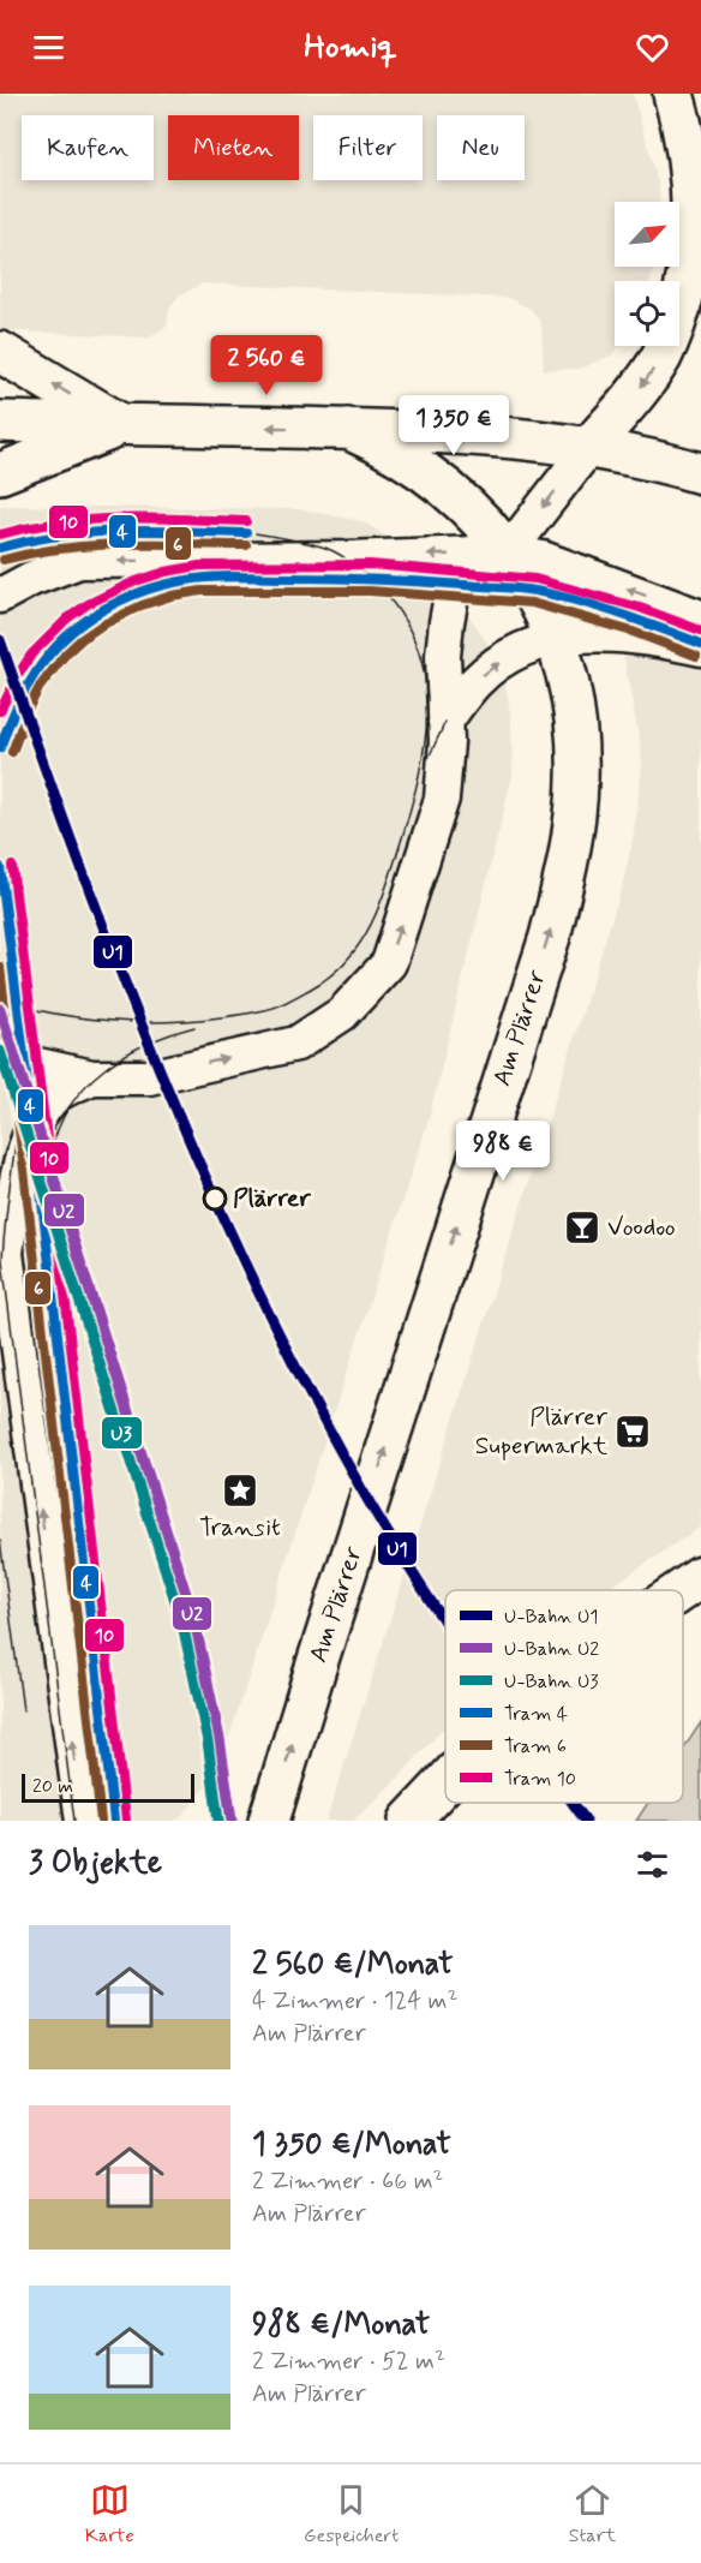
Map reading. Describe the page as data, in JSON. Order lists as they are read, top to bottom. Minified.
{"streets":{"main road":["Am Plärrer"]},"places":{"other":["Plärrer"],"bar":["Voodoo"],"supermarket":["Plärrer Supermarkt"],"place":["Transit"]},"lines":["tram line 10","tram line 4","tram line 6","metro line U1","metro line U2","metro line U3"],"legend":["U-Bahn U1","U-Bahn U2","U-Bahn U3","Tram 4","Tram 6","Tram 10"],"scale_bar":"20 m","north":"top right","page":{"header":"Homiq","chip":["Kaufen","Mieten","Filter","Neu"],"price":["2 560 €","1 350 €","988 €"],"scale":"20 m","heading":"3 Objekte","list":[{"name":"2 560 €/Monat","note":"4 Zimmer · 124 m² · Am Plärrer"},{"name":"1 350 €/Monat","note":"2 Zimmer · 66 m² · Am Plärrer"},{"name":"988 €/Monat","note":"2 Zimmer · 52 m² · Am Plärrer"}],"tabs":["Karte","Gespeichert","Start"]}}
